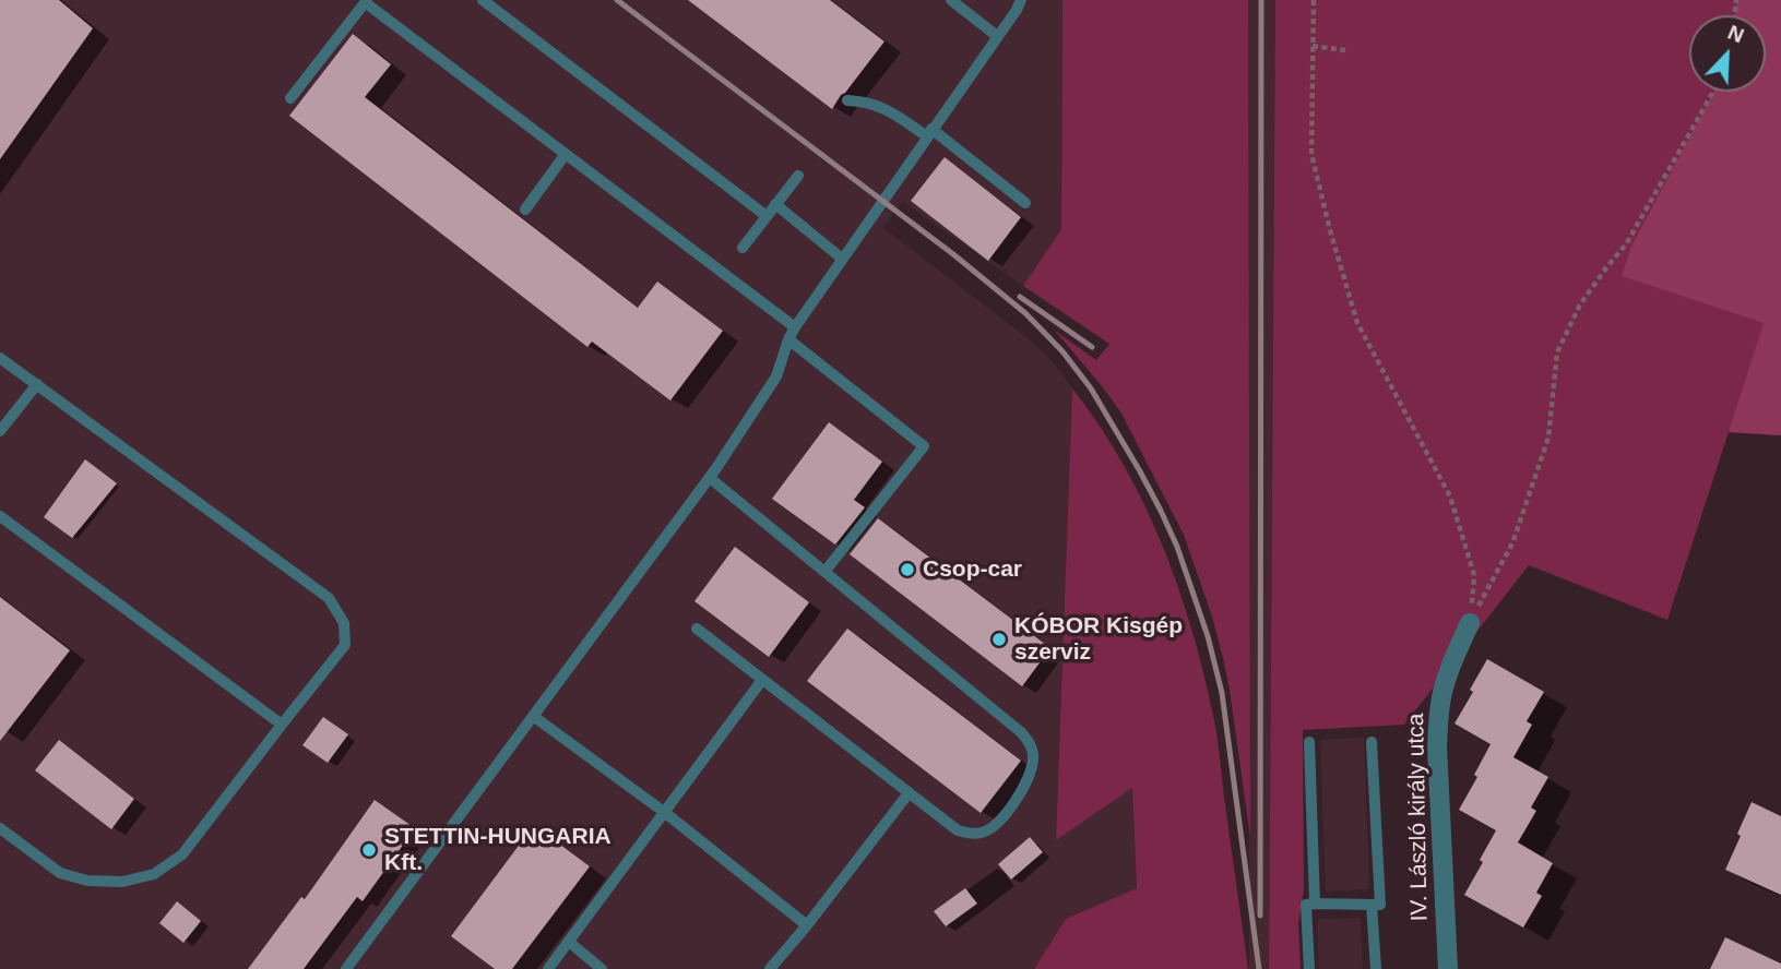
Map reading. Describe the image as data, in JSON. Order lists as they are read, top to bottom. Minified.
{"streets":{"street":["IV. László király utca"]},"places":["Csop-car","KÓBOR Kisgép szerviz","STETTIN-HUNGARIA Kft."],"north":"top right"}
